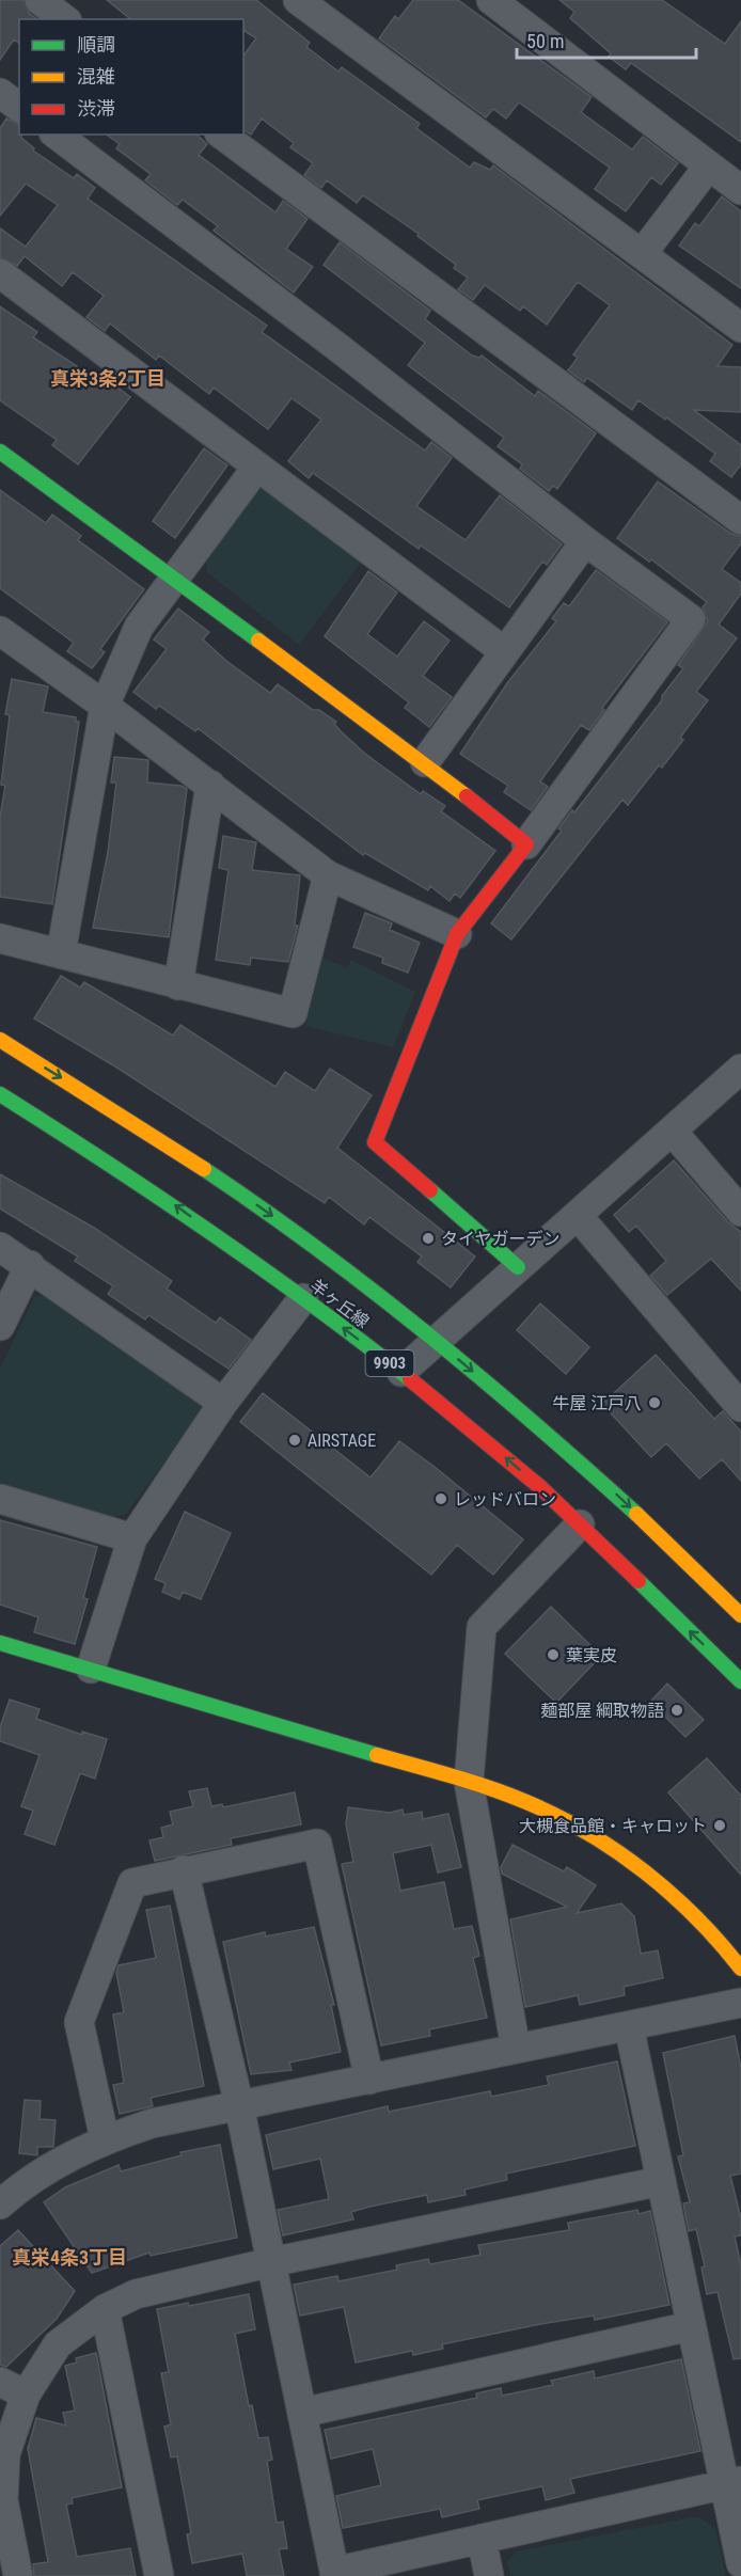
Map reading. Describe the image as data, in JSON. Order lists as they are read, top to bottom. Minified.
{"streets":{"street":["羊ヶ丘線","9903"]},"districts":["真栄3条2丁目","真栄4条3丁目"],"places":["タイヤガーデン","牛屋 江戸八","AIRSTAGE","レッドバロン","葉実皮","麺部屋 綱取物語","大槻食品館・キャロット"],"legend":["順調","混雑","渋滞"],"scale_bar":"50 m"}
